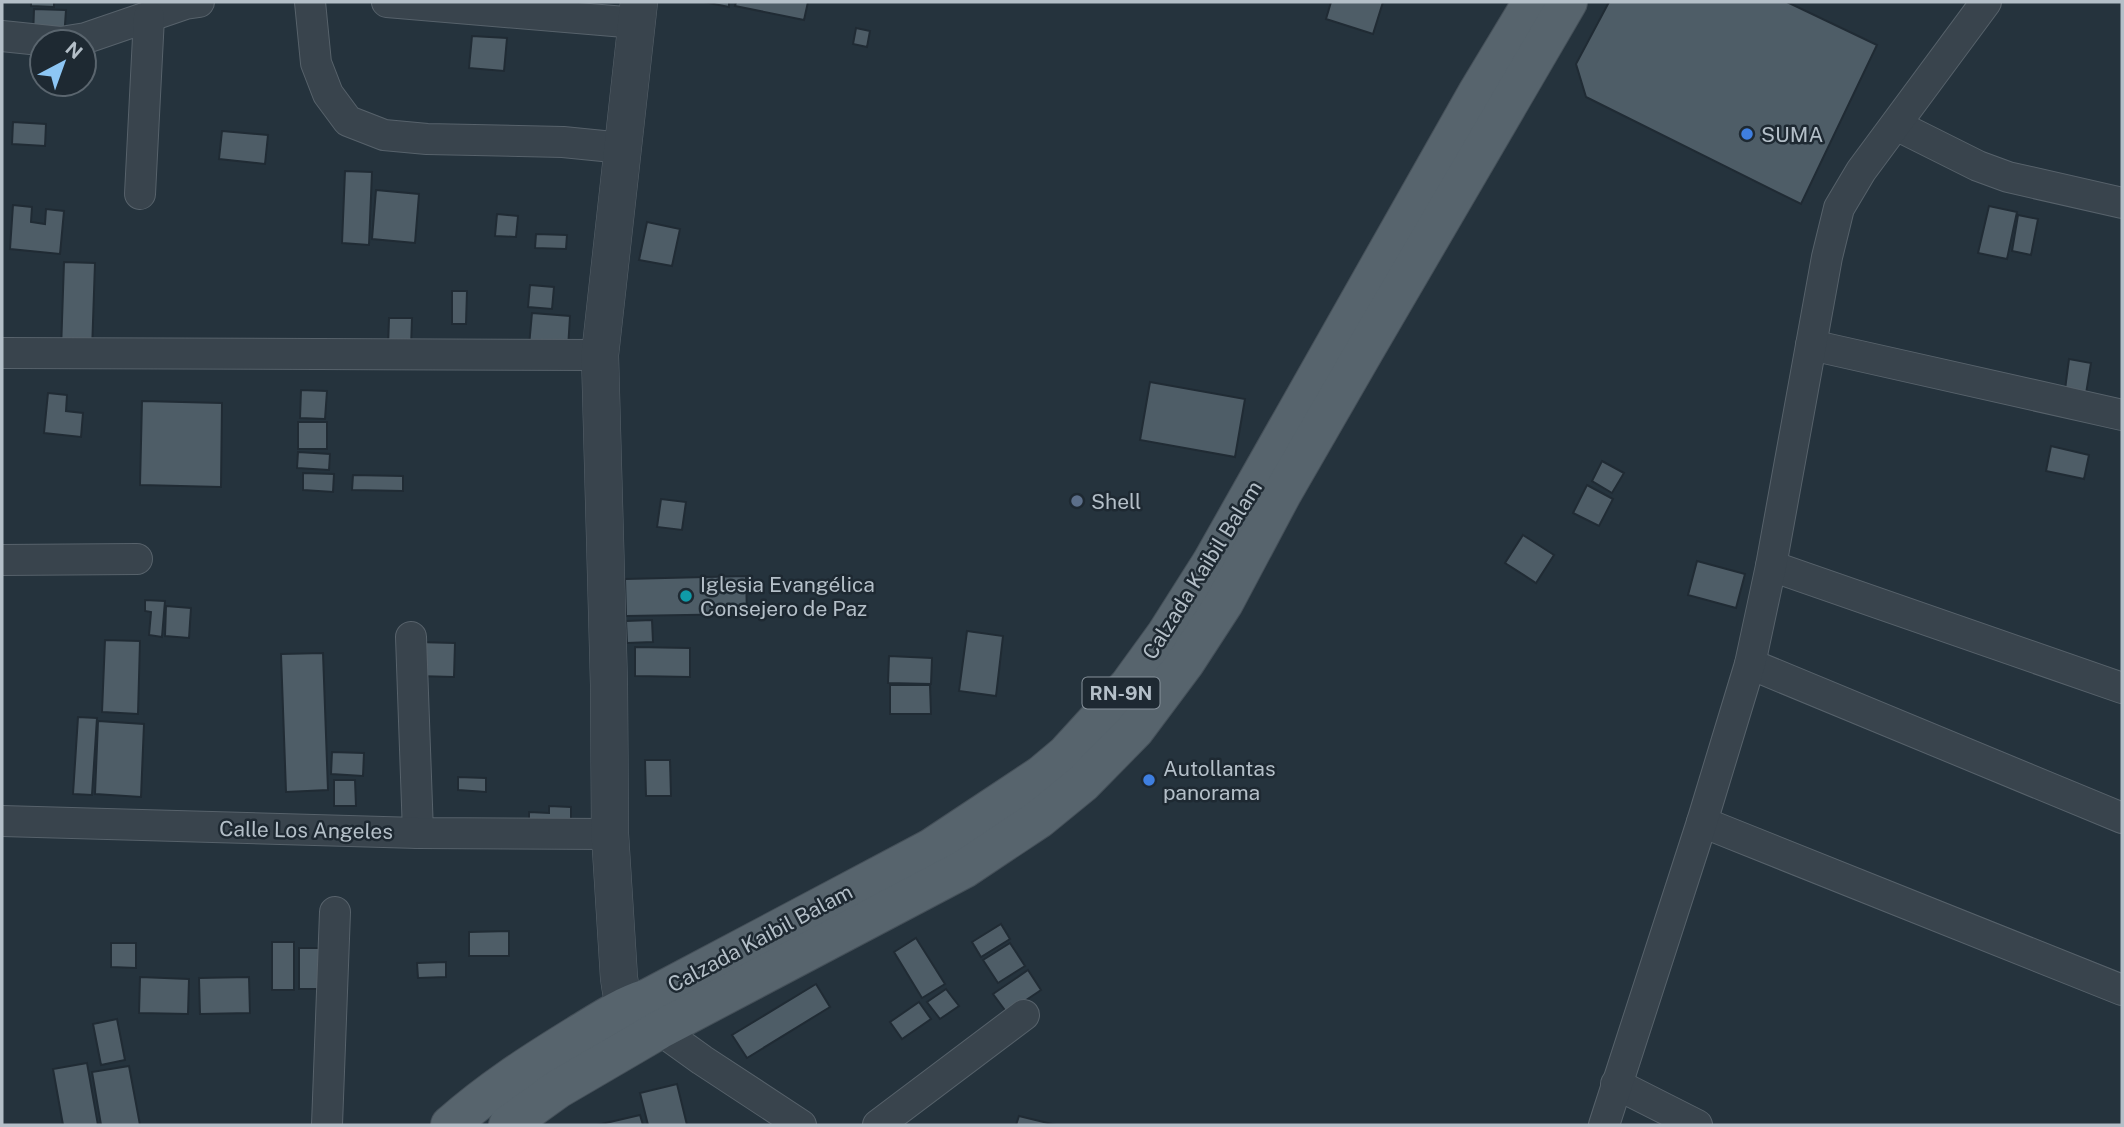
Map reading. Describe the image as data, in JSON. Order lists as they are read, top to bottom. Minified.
{"streets":{"main road":["Calzada Kaibil Balam","RN-9N"],"street":["Calle Los Angeles"]},"places":["SUMA","Shell","Iglesia Evangélica Consejero de Paz","Autollantas panorama"],"north":"top right"}
